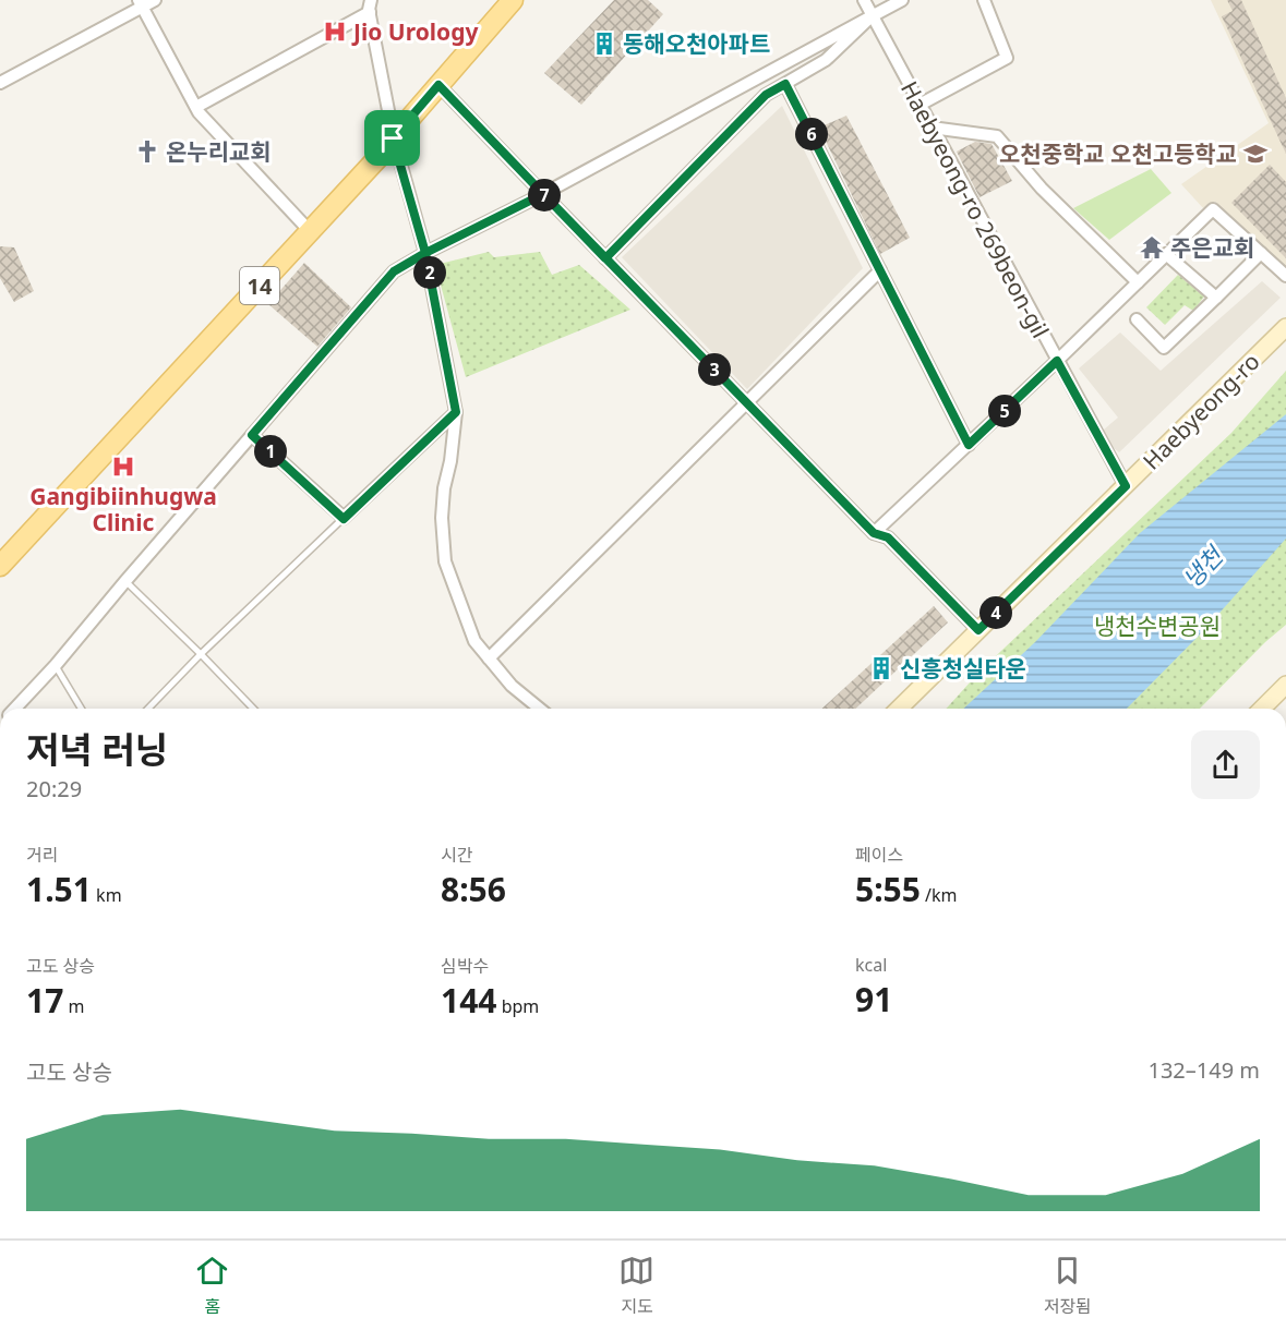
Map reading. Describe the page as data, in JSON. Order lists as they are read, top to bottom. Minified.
{"streets":{"main road":["14","Haebyeong-ro"],"street":["Haebyeong-ro 269beon-gil"]},"crossings":[["Haebyeong-ro 269beon-gil","Haebyeong-ro"]],"water":["냉천"],"parks":["냉천수변공원"],"places":{"hospital":["Jio Urology","Gangibiinhugwa Clinic"],"building":["동해오천아파트","신흥청실타운"],"church":["온누리교회"],"school or university":["오천중학교 오천고등학교"],"temple":["주은교회"]},"page":{"pins":["6","7","2","3","5","1","4"],"heading":["저녁 러닝","20:29"],"stats":[["거리","1.51 km"],["시간","8:56"],["페이스","5:55 /km"],["고도 상승","17 m"],["심박수","144 bpm"],["kcal","91"]],"chart":["고도 상승","132–149 m"],"tabs":["홈","지도","저장됨"]}}
